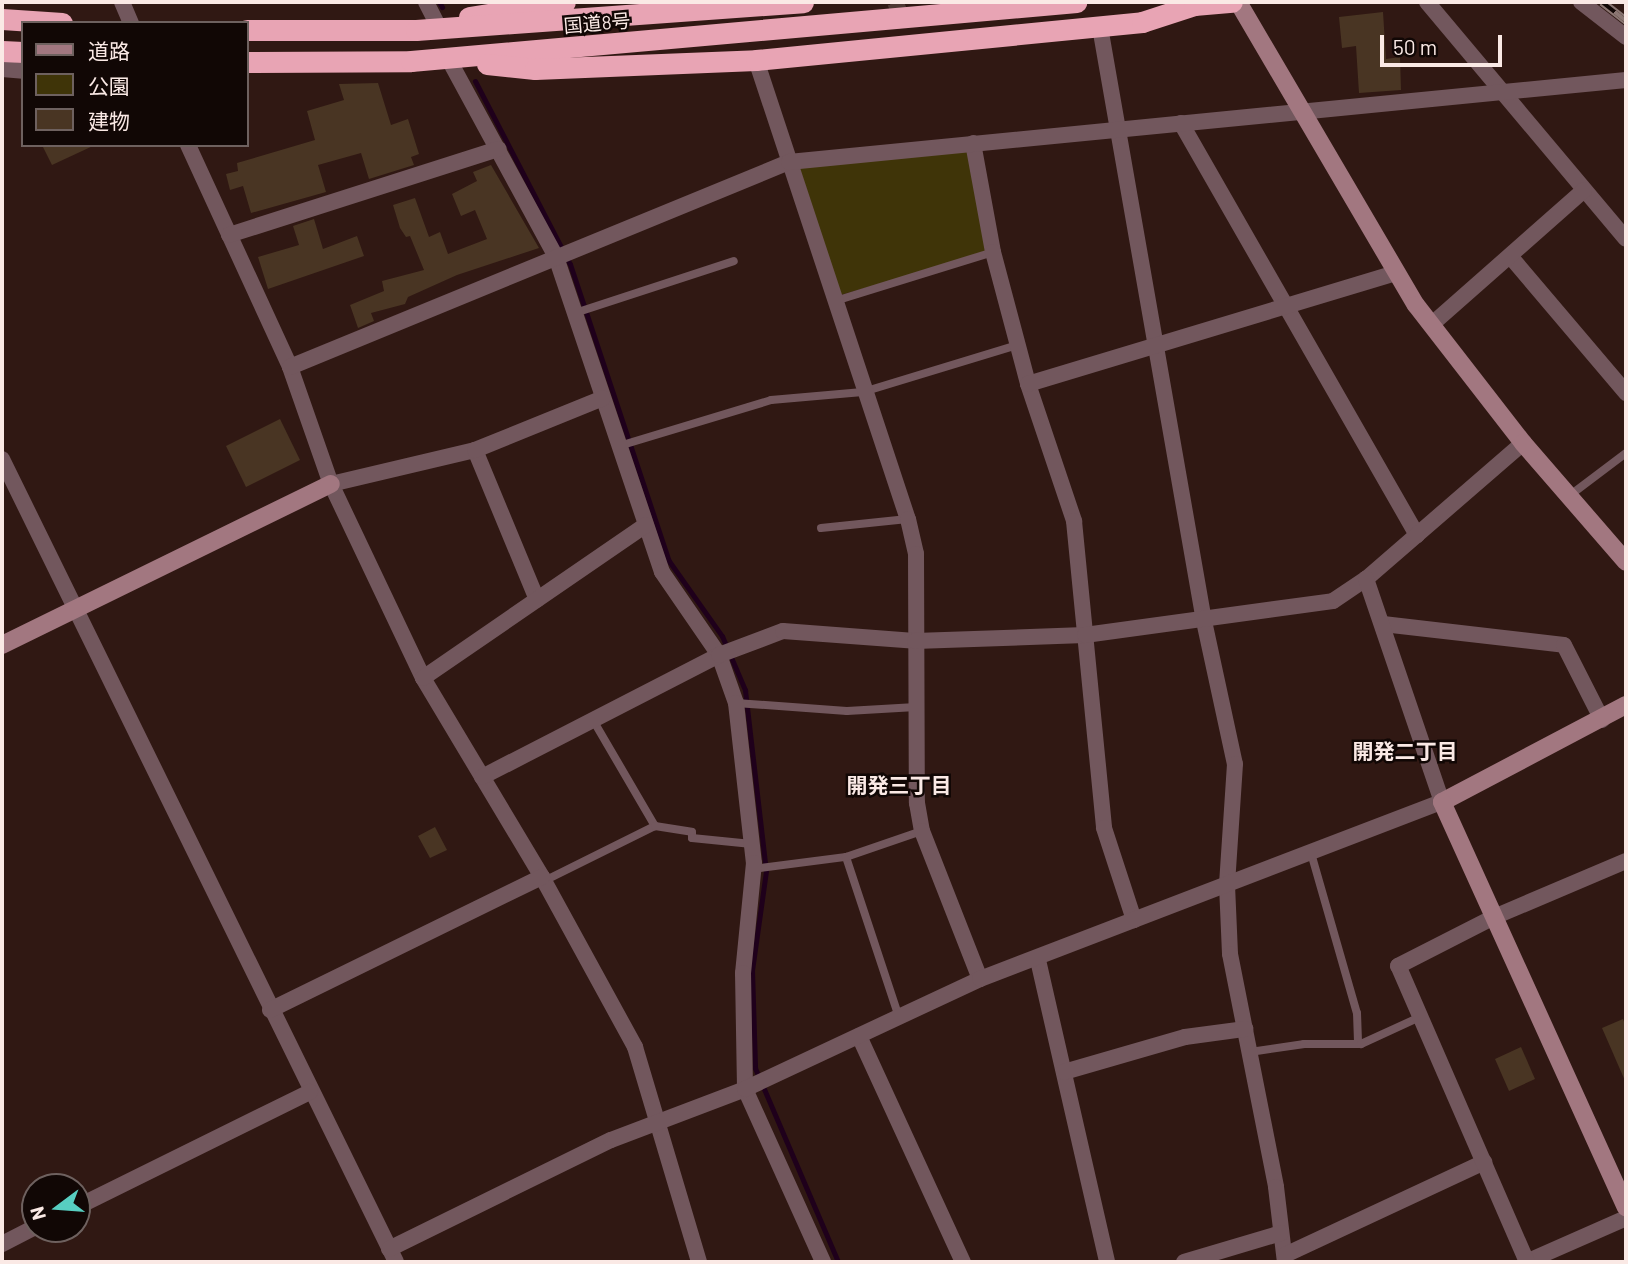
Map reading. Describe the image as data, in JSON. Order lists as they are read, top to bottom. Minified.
{"streets":{"highway":["国道8号"]},"districts":["開発二丁目","開発三丁目"],"legend":["道路","公園","建物"],"scale_bar":"50 m","north":"left"}
